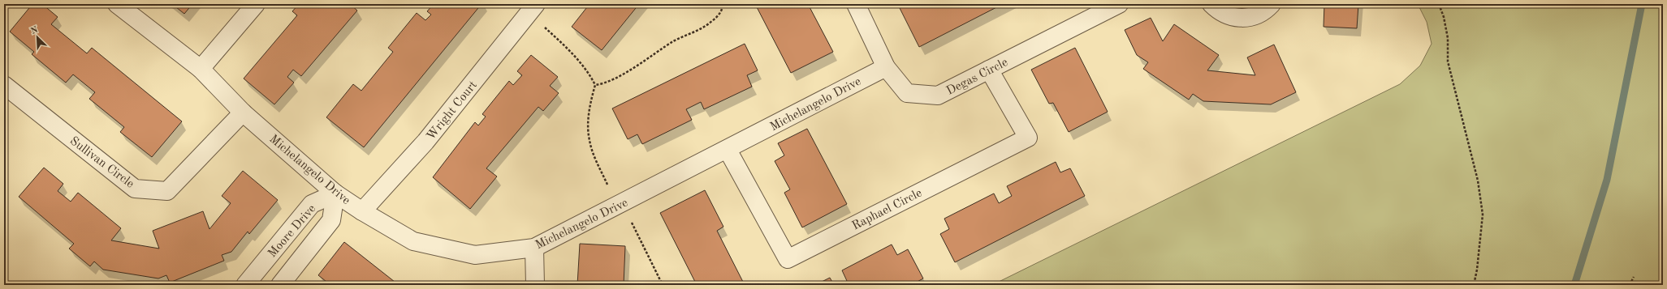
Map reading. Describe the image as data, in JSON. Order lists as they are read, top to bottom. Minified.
{"streets":{"street":["Degas Circle","Michelangelo Drive","Wright Court","Sullivan Circle","Raphael Circle","Moore Drive"]},"crossings":[["Degas Circle","Michelangelo Drive"],["Degas Circle","Raphael Circle"],["Michelangelo Drive","Wright Court"],["Michelangelo Drive","Sullivan Circle"],["Michelangelo Drive","Raphael Circle"],["Michelangelo Drive","Moore Drive"]],"north":"top left"}
